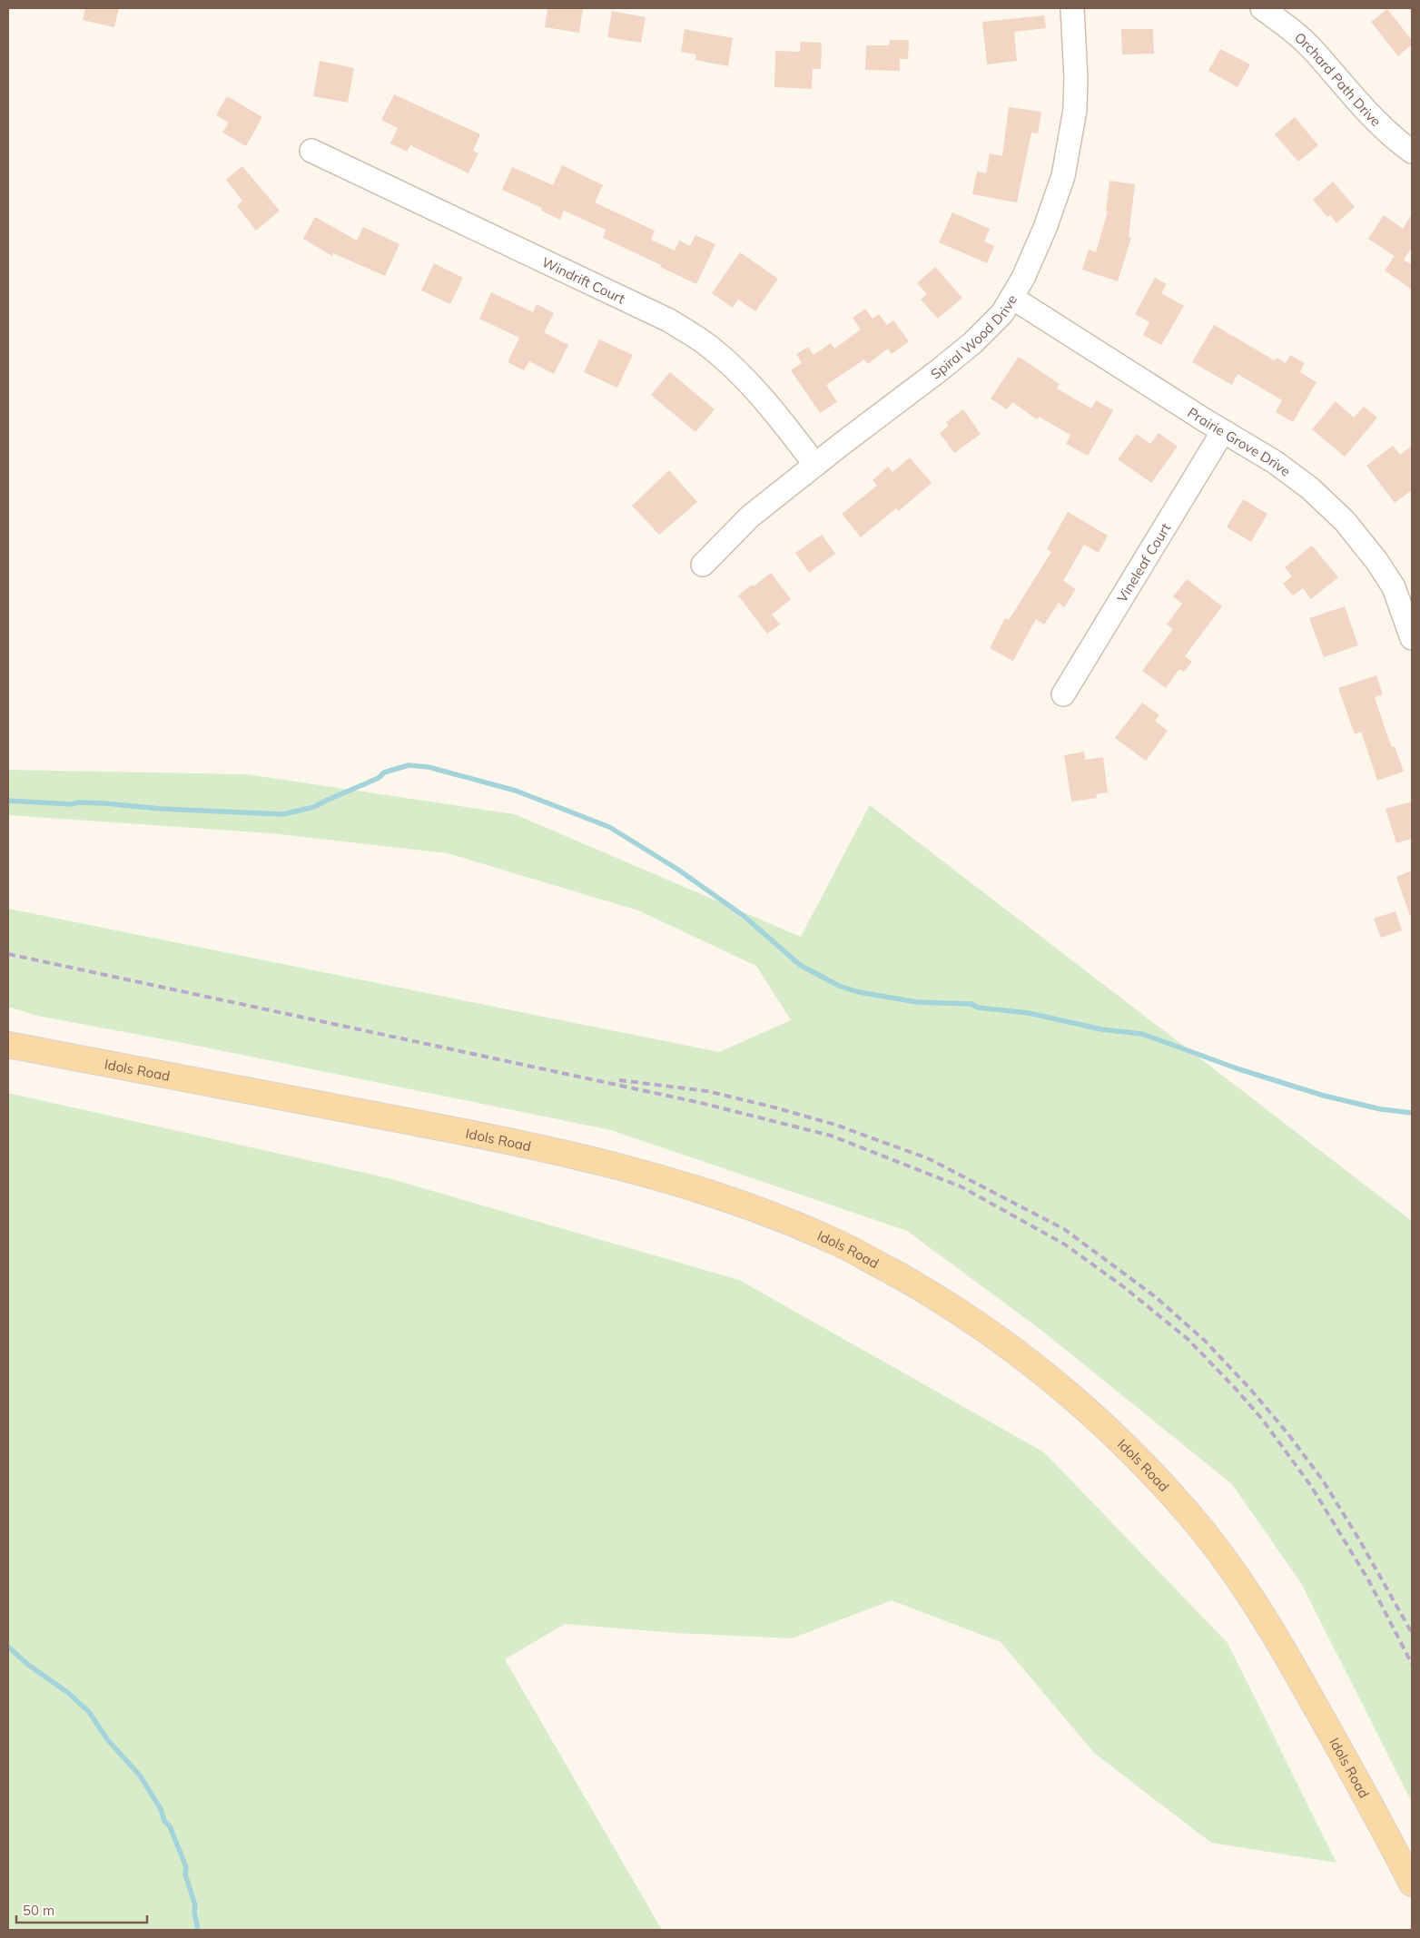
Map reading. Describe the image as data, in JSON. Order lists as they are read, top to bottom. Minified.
{"streets":{"main road":["Idols Road"],"street":["Orchard Path Drive","Windrift Court","Spiral Wood Drive","Prairie Grove Drive","Vineleaf Court"]},"crossings":[["Windrift Court","Spiral Wood Drive"],["Spiral Wood Drive","Prairie Grove Drive"],["Prairie Grove Drive","Vineleaf Court"]],"scale_bar":"50 m"}
